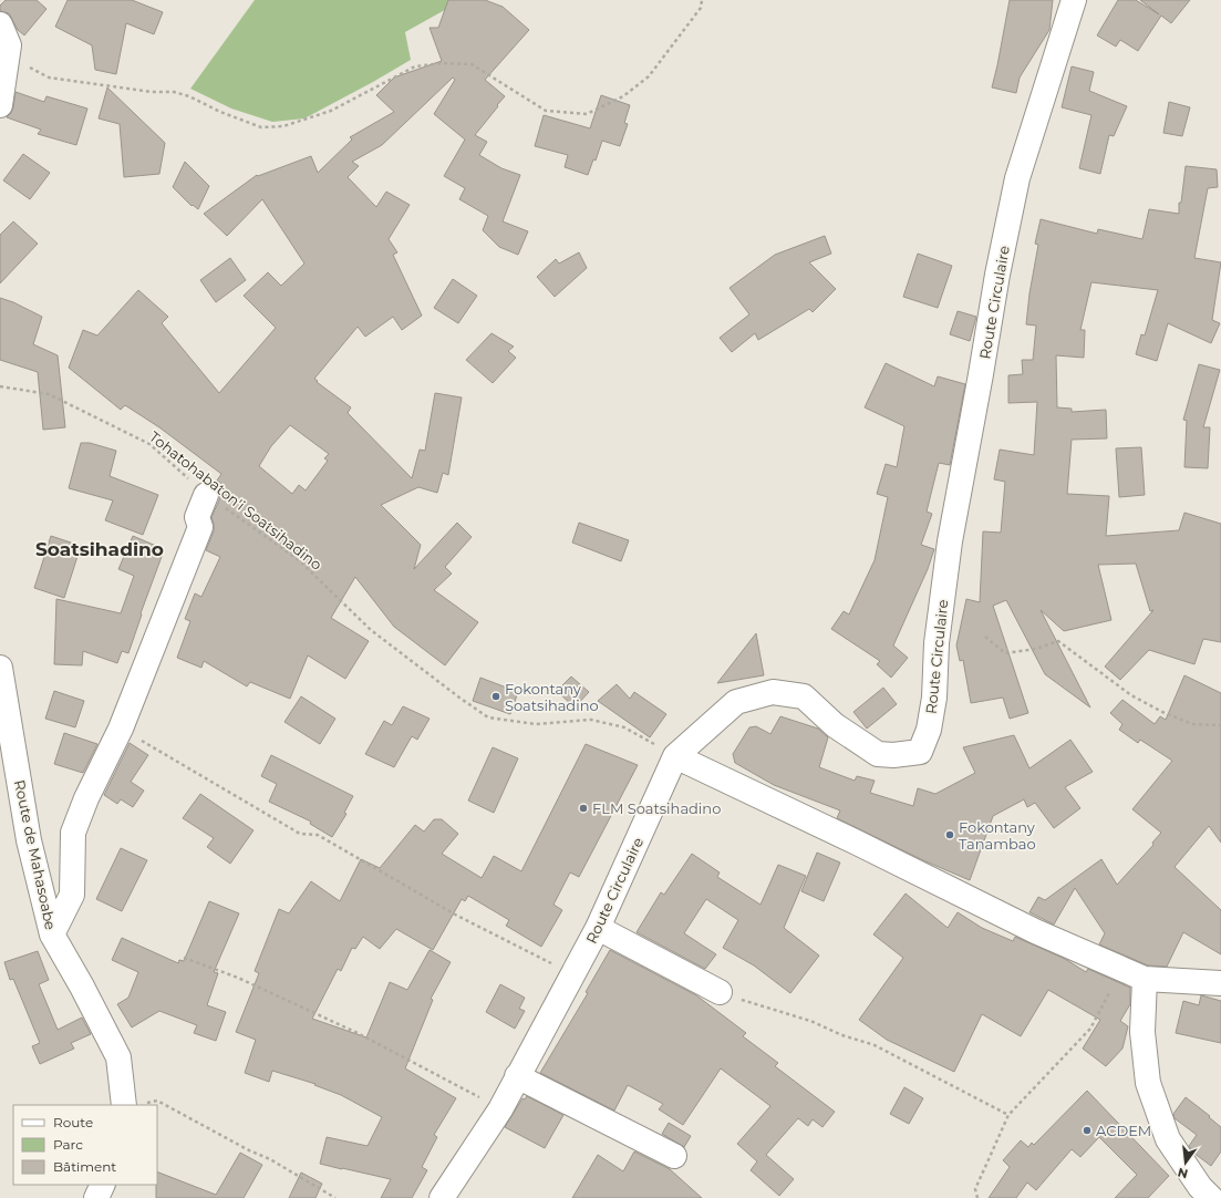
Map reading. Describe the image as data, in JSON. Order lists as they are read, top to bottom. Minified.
{"streets":{"street":["Route Circulaire","Route de Mahasoabe"],"path":["Tohatohabaton'i Soatsihadino"]},"crossings":[["Route Circulaire","Tohatohabaton'i Soatsihadino"]],"districts":["Soatsihadino"],"places":["Fokontany Soatsihadino","FLM Soatsihadino","Fokontany Tanambao","ACDEM"],"legend":["Route","Parc","Bâtiment"],"north":"bottom"}
